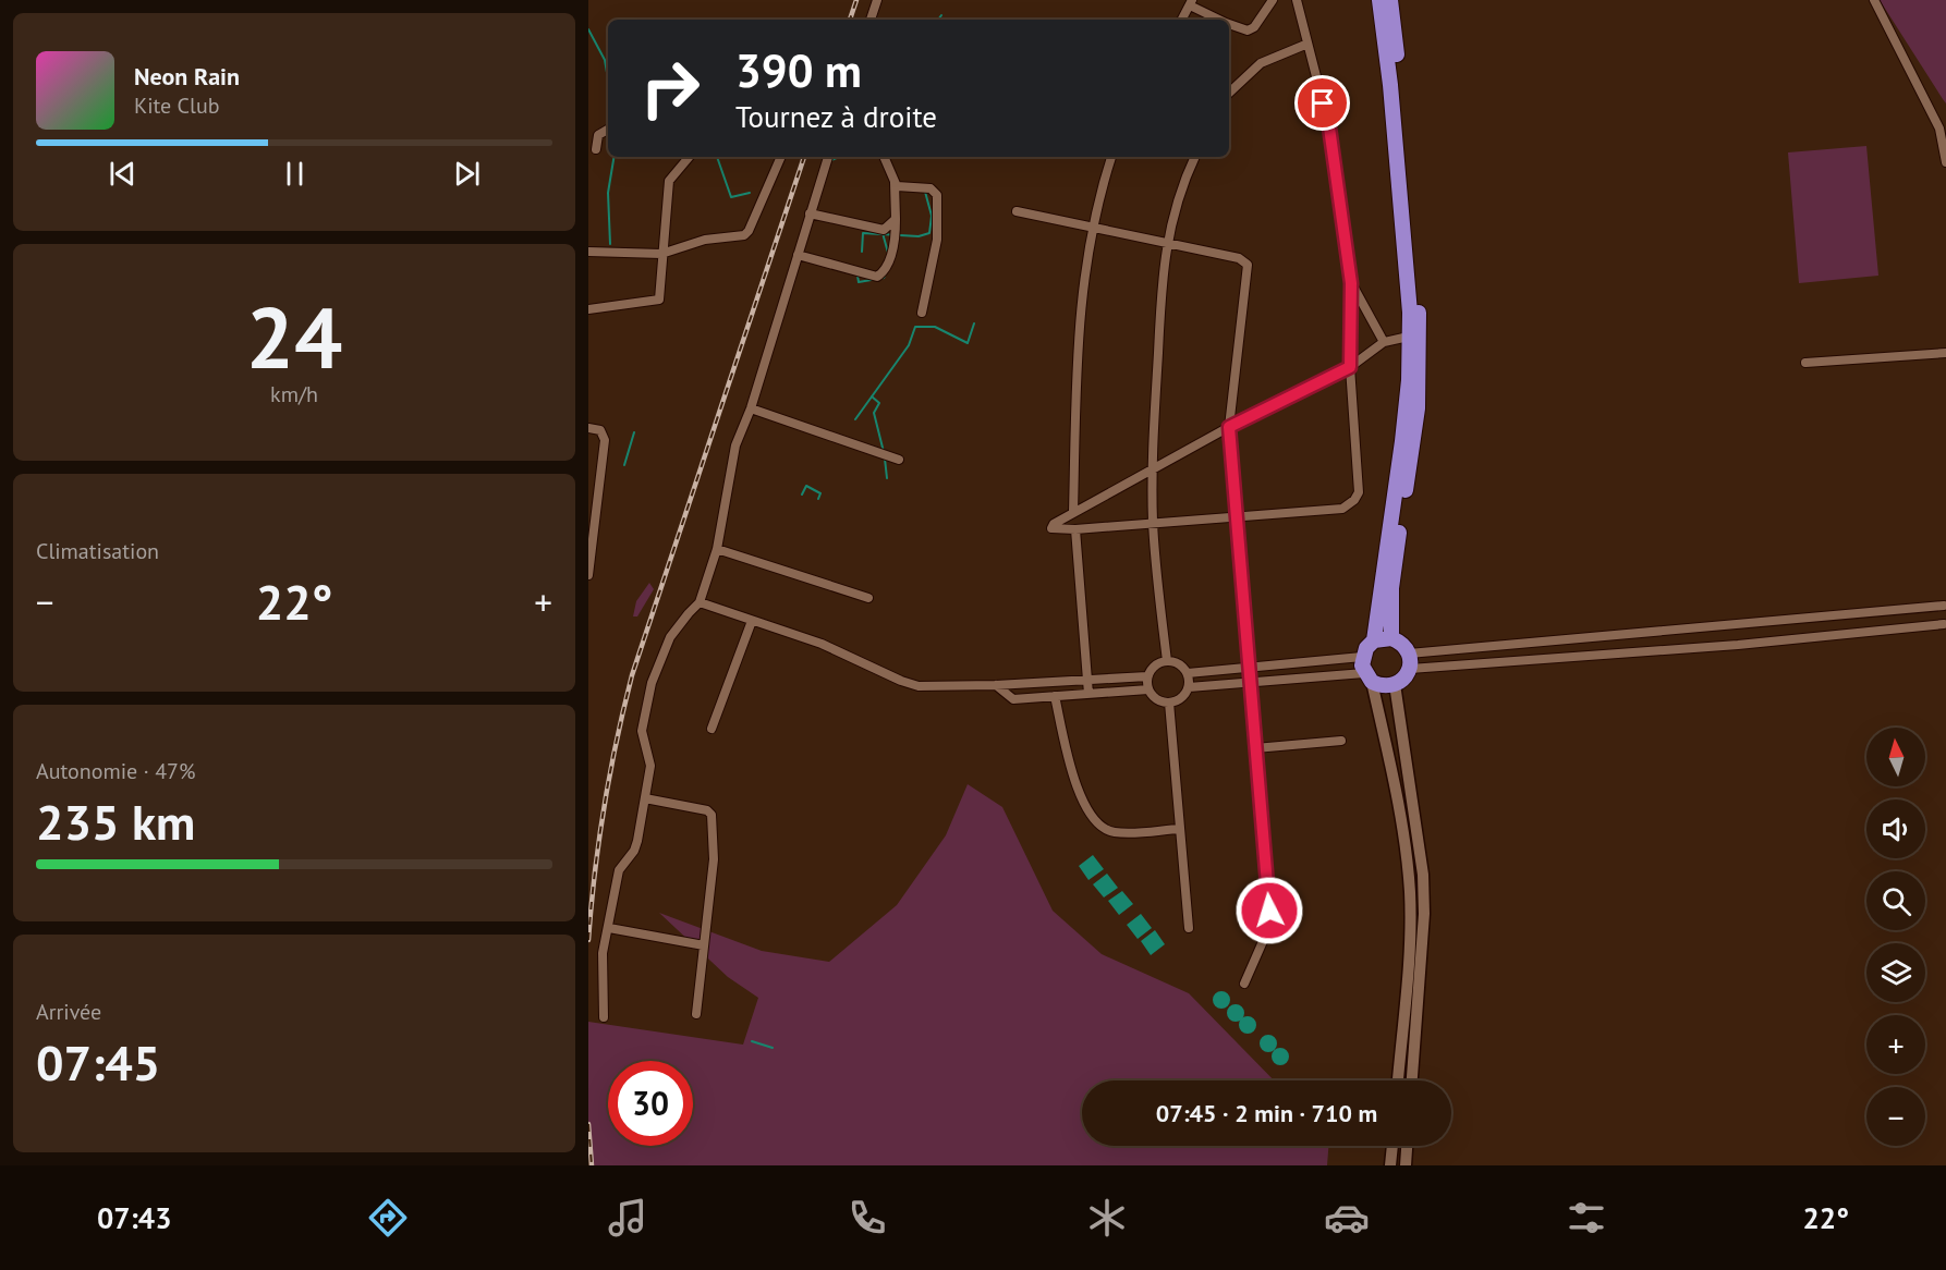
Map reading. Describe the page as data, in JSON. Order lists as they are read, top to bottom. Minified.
{"north":"top","page":{"turn":["390 m","Tournez à droite"],"song":["Neon Rain","Kite Club"],"tile":[["24","km/h"],"Climatisation",["Autonomie · 47%","235 km"],["Arrivée","07:45"]],"heat":["−","22°","+"],"map_buttons":["+","−"],"limit":"30","trip":"07:45 · 2 min · 710 m","tabs":["07:43","22°"]}}
